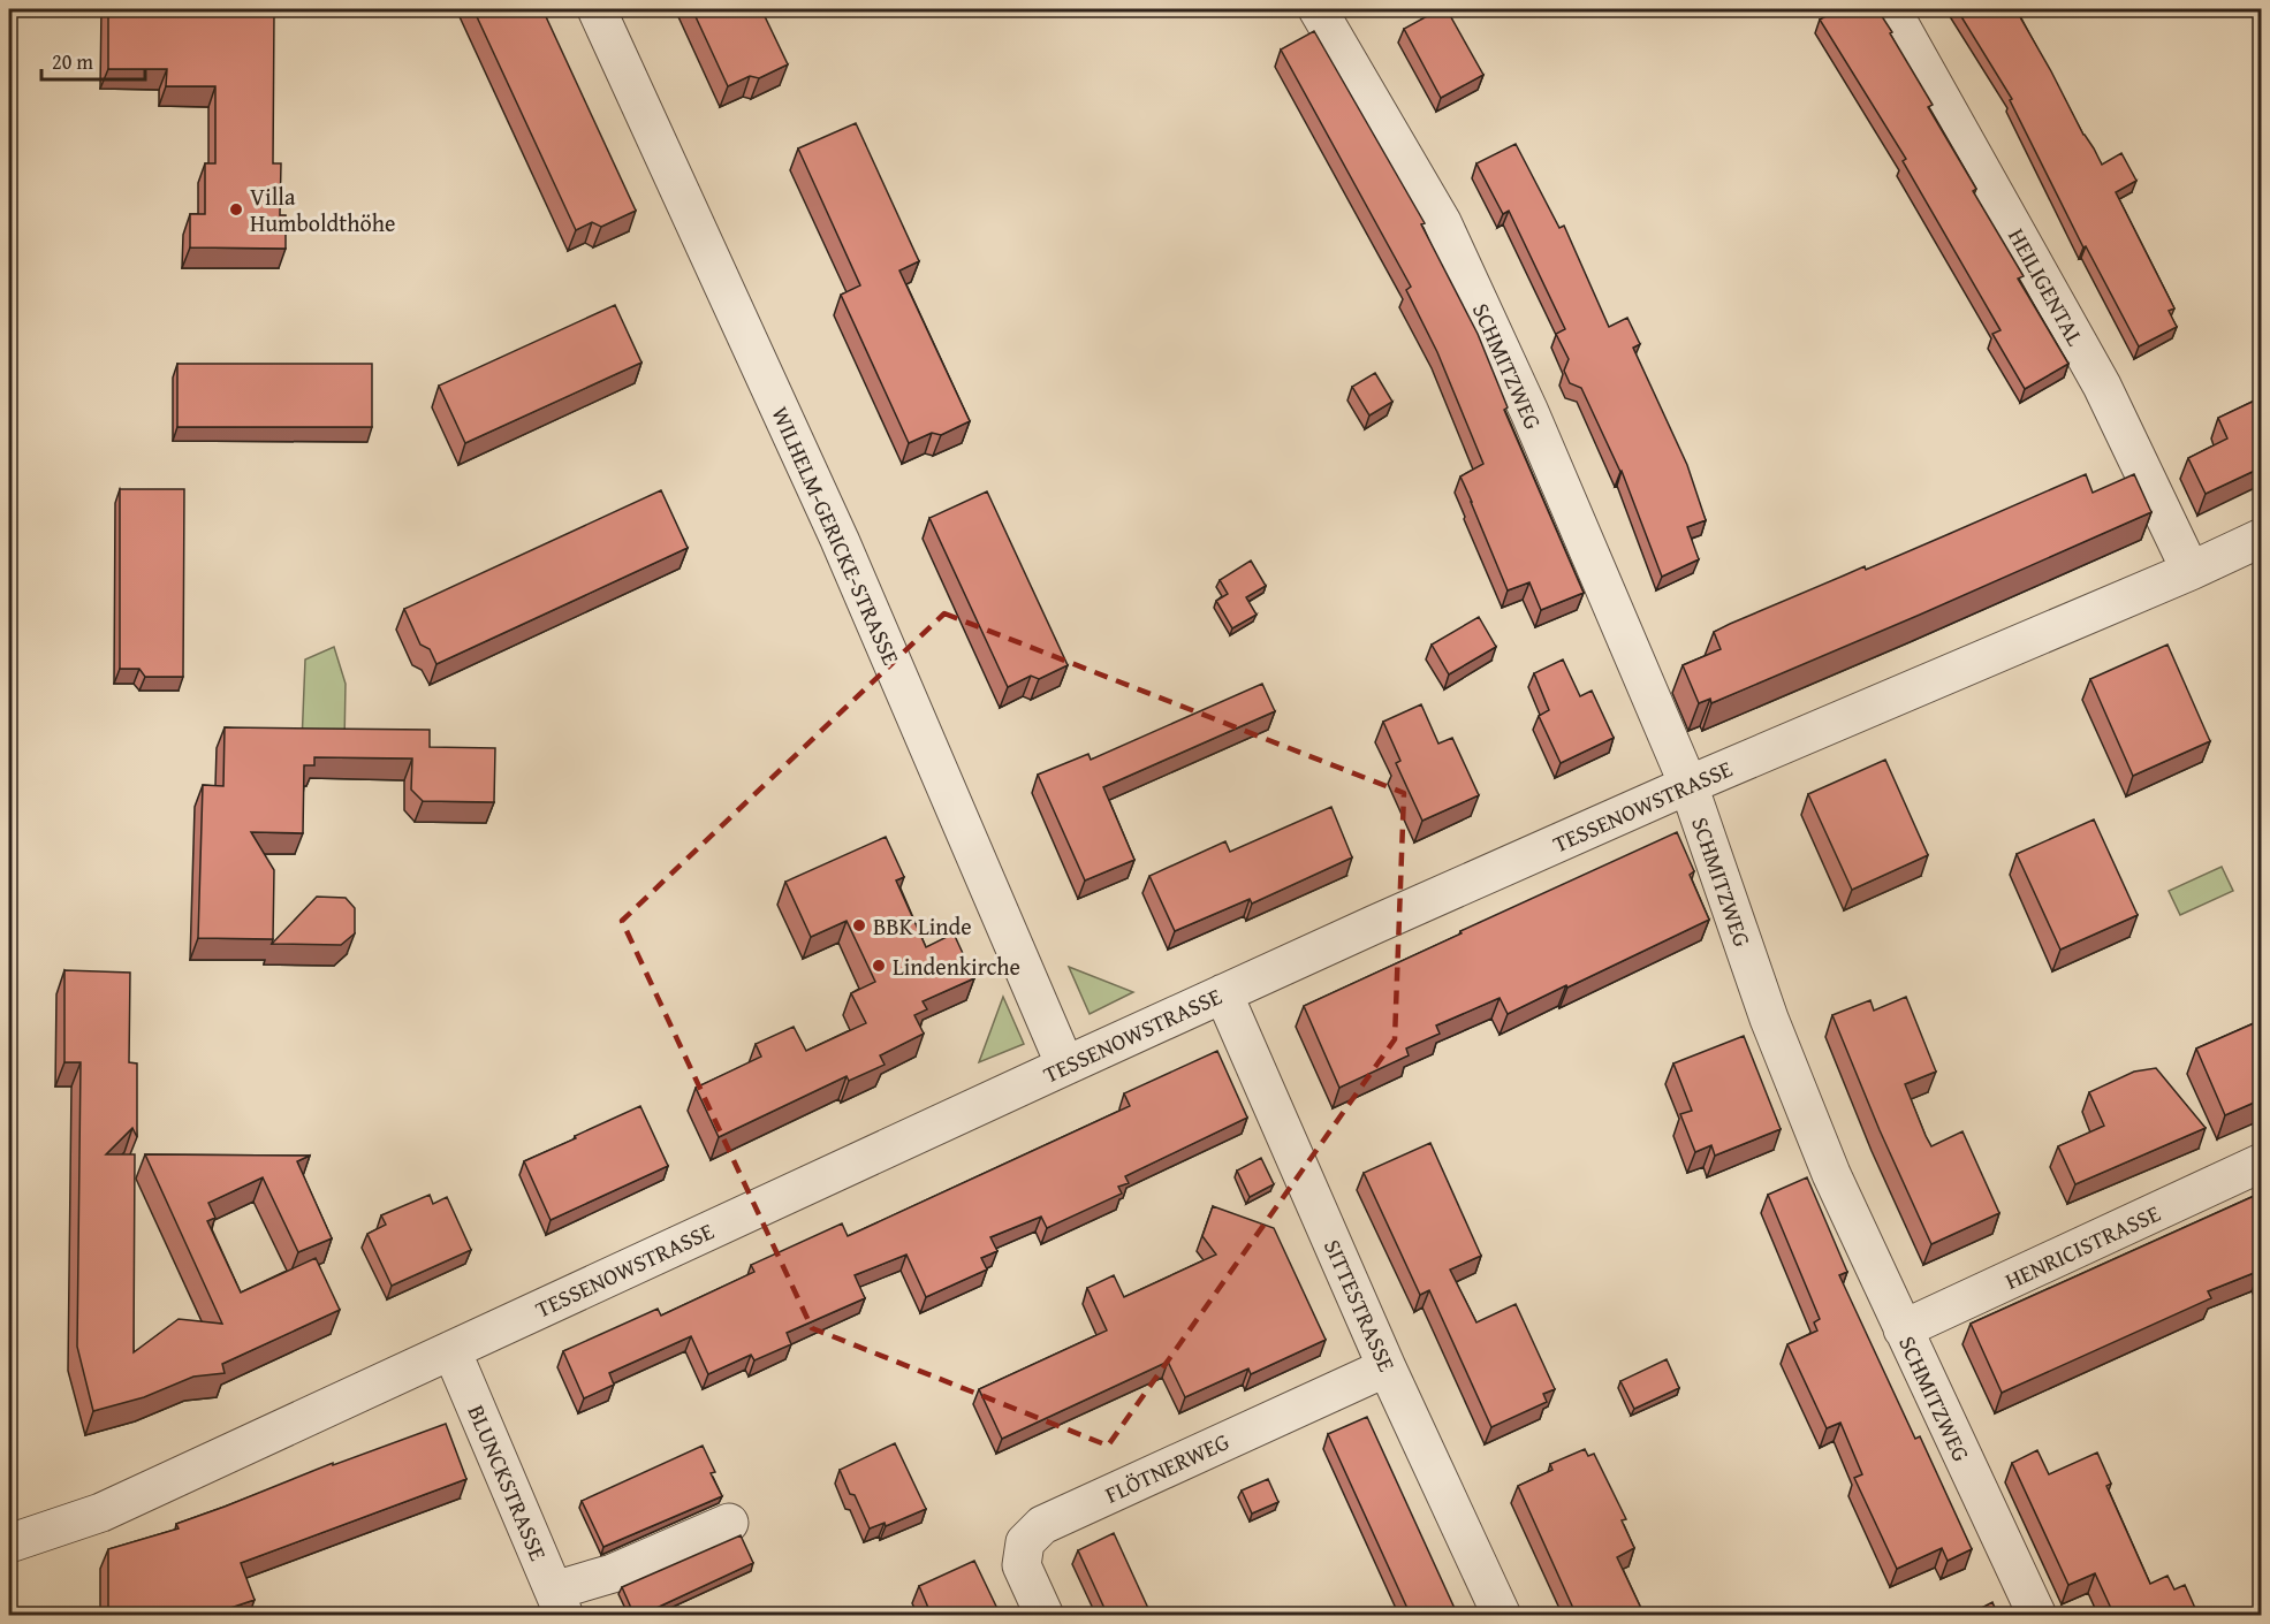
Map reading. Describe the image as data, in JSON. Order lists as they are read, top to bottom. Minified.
{"streets":{"street":["HEILIGENTAL","SCHMITZWEG","WILHELM-GERICKE-STRASSE","TESSENOWSTRASSE","HENRICISTRASSE","SITTESTRASSE","FLÖTNERWEG","BLUNCKSTRASSE"]},"crossings":[["HEILIGENTAL","TESSENOWSTRASSE"],["SCHMITZWEG","TESSENOWSTRASSE"],["SCHMITZWEG","HENRICISTRASSE"],["WILHELM-GERICKE-STRASSE","TESSENOWSTRASSE"],["TESSENOWSTRASSE","SITTESTRASSE"],["TESSENOWSTRASSE","BLUNCKSTRASSE"],["SITTESTRASSE","FLÖTNERWEG"]],"places":["Villa Humboldthöhe","BBK Linde","Lindenkirche"],"scale_bar":"20 m"}
